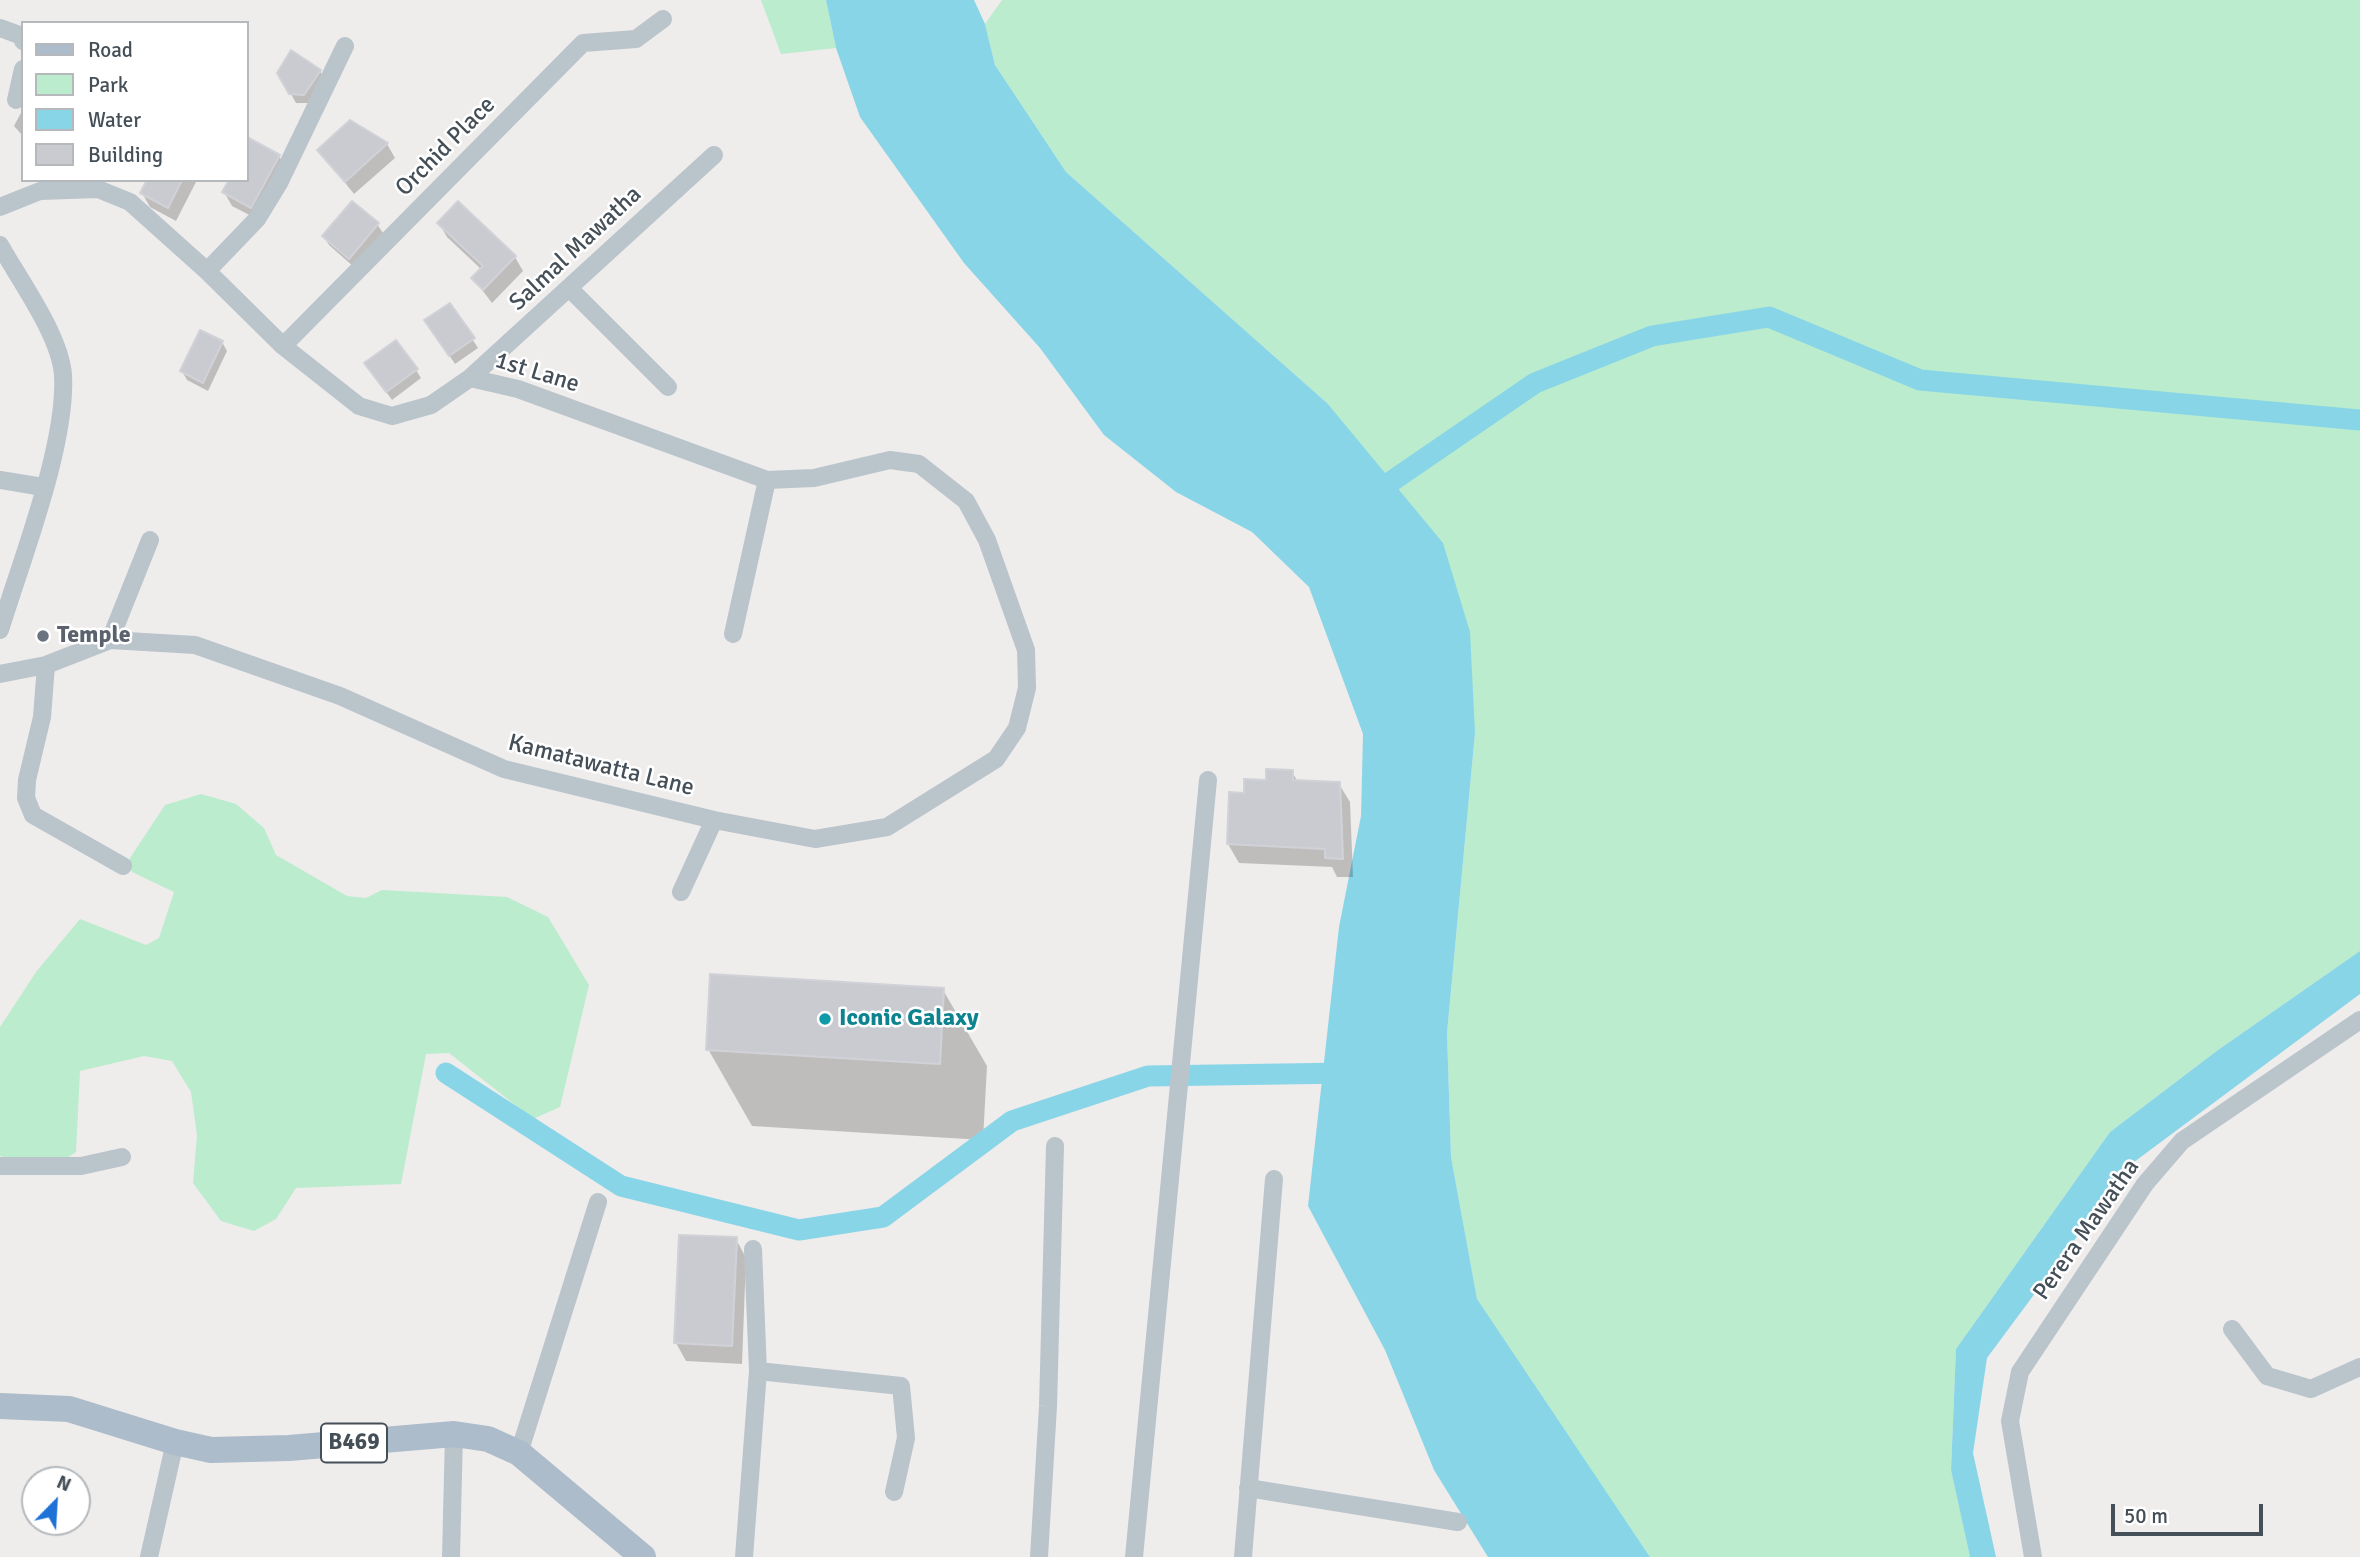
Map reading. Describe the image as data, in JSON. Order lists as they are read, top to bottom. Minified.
{"streets":{"main road":["B469"],"street":["Orchid Place","Salmal Mawatha","1st Lane","Kamatawatta Lane","Perera Mawatha"]},"crossings":[["Orchid Place","1st Lane"],["Salmal Mawatha","1st Lane"],["1st Lane","Kamatawatta Lane"]],"places":["Temple","Iconic Galaxy"],"legend":["Road","Park","Water","Building"],"scale_bar":"50 m","north":"top right"}
